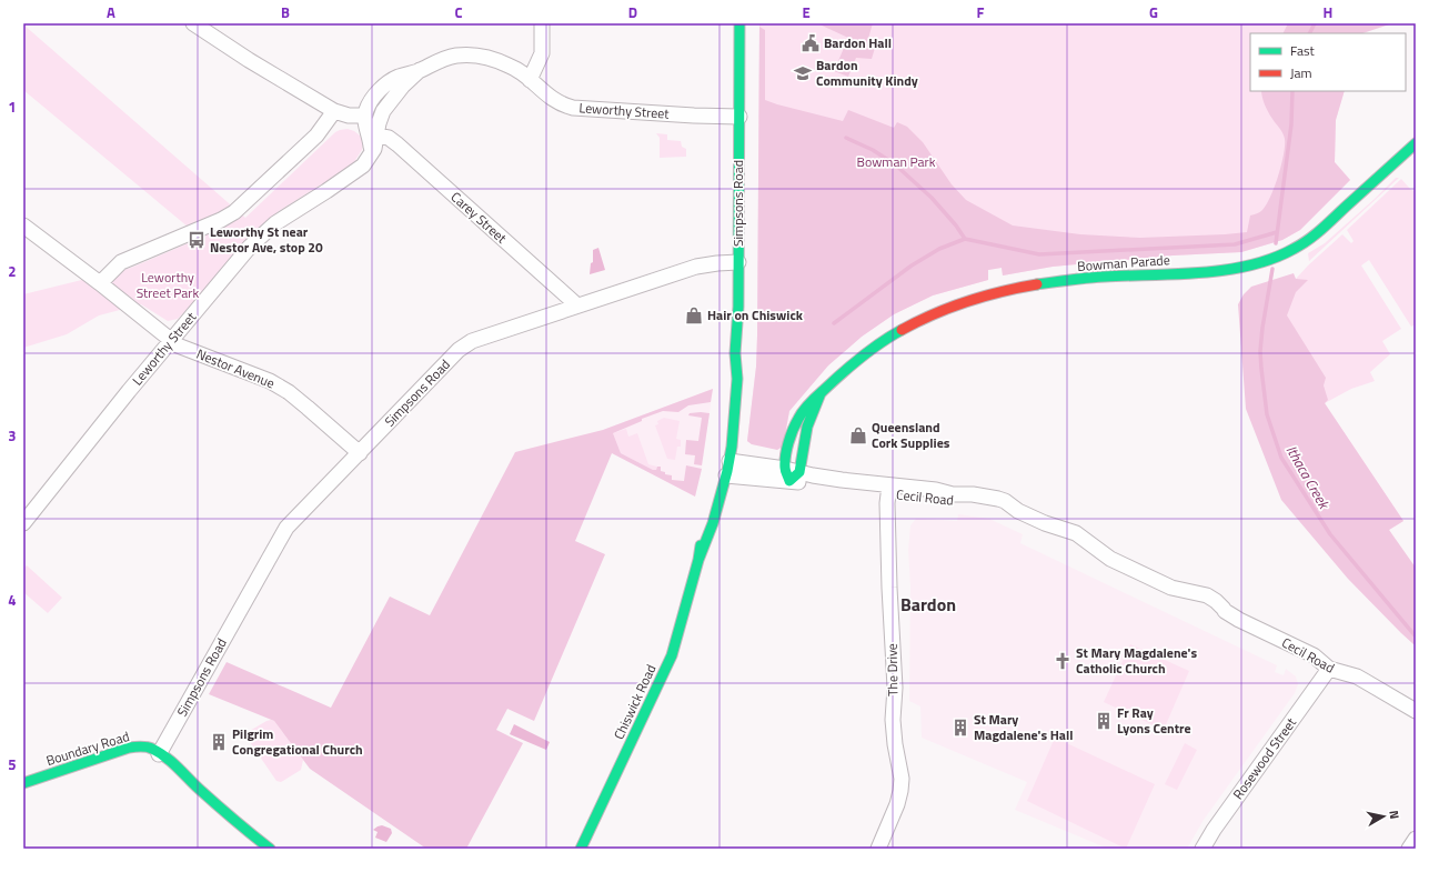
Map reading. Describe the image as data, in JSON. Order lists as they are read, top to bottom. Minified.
{"streets":{"main road":["Simpsons Road","Bowman Parade","Chiswick Road","Boundary Road"],"street":["Leworthy Street","Carey Street","Nestor Avenue","Cecil Road","The Drive","Rosewood Street"]},"crossings":[["Leworthy Street","Simpsons Road"],["Leworthy Street","Carey Street"],["Leworthy Street","Nestor Avenue"],["Simpsons Road","Carey Street"],["Simpsons Road","Nestor Avenue"],["Simpsons Road","Chiswick Road"],["Simpsons Road","Boundary Road"],["Bowman Parade","Cecil Road"],["Cecil Road","The Drive"],["Cecil Road","Chiswick Road"],["Cecil Road","Rosewood Street"]],"districts":["Bardon"],"water":["Ithaca Creek"],"parks":["Bowman Park","Leworthy Street Park"],"places":{"public building":["Bardon Hall"],"school or university":["Bardon Community Kindy"],"bus stop":["Leworthy St near Nestor Ave, stop 20"],"shop":["Hair on Chiswick","Queensland Cork Supplies"],"church":["St Mary Magdalene's Catholic Church"],"building":["Fr Ray Lyons Centre","St Mary Magdalene's Hall","Pilgrim Congregational Church"]},"legend":["Fast","Jam"],"north":"right","grid":{"columns":["A","B","C","D","E","F","G","H"],"rows":["1","2","3","4","5"]}}
